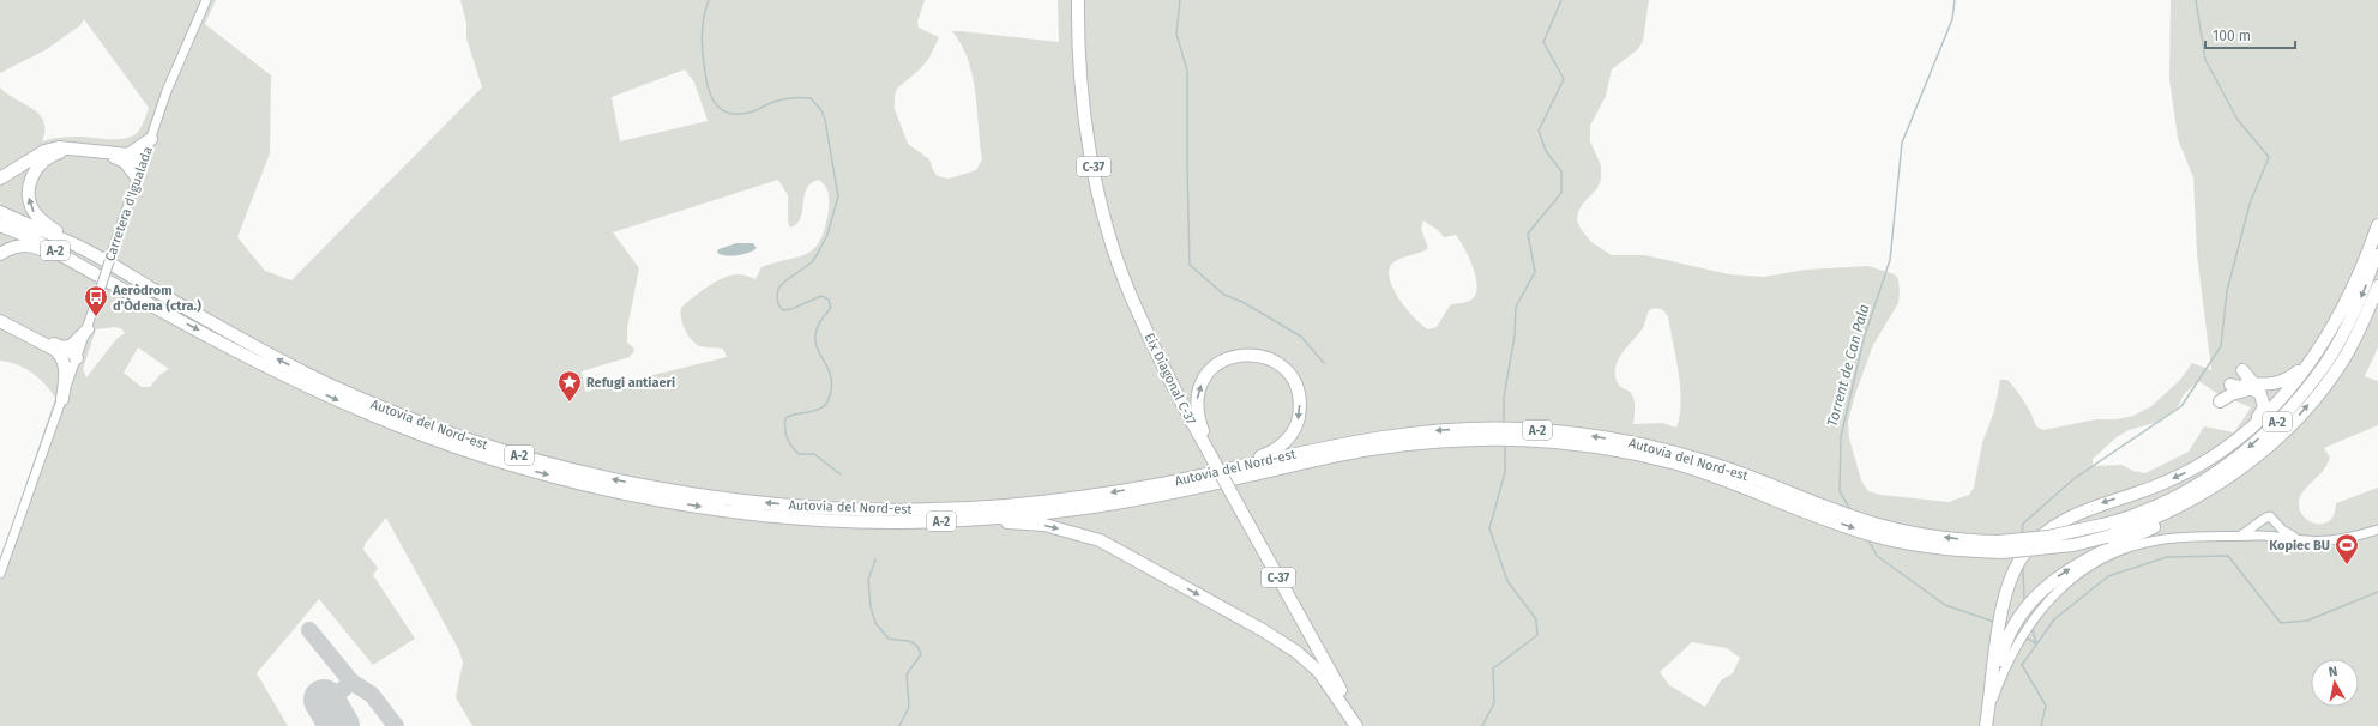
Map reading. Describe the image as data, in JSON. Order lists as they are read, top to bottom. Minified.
{"streets":{"highway":["C-37","A-2","Eix Diagonal C-37","Autovia del Nord-est"],"street":["Carretera d'Igualada"]},"water":["Torrent de Can Pala"],"places":{"bus stop":["Aeròdrom d'Òdena (ctra.)"],"place":["Refugi antiaeri"],"sports":["Kopiec BU"]},"scale_bar":"100 m","north":"top"}
